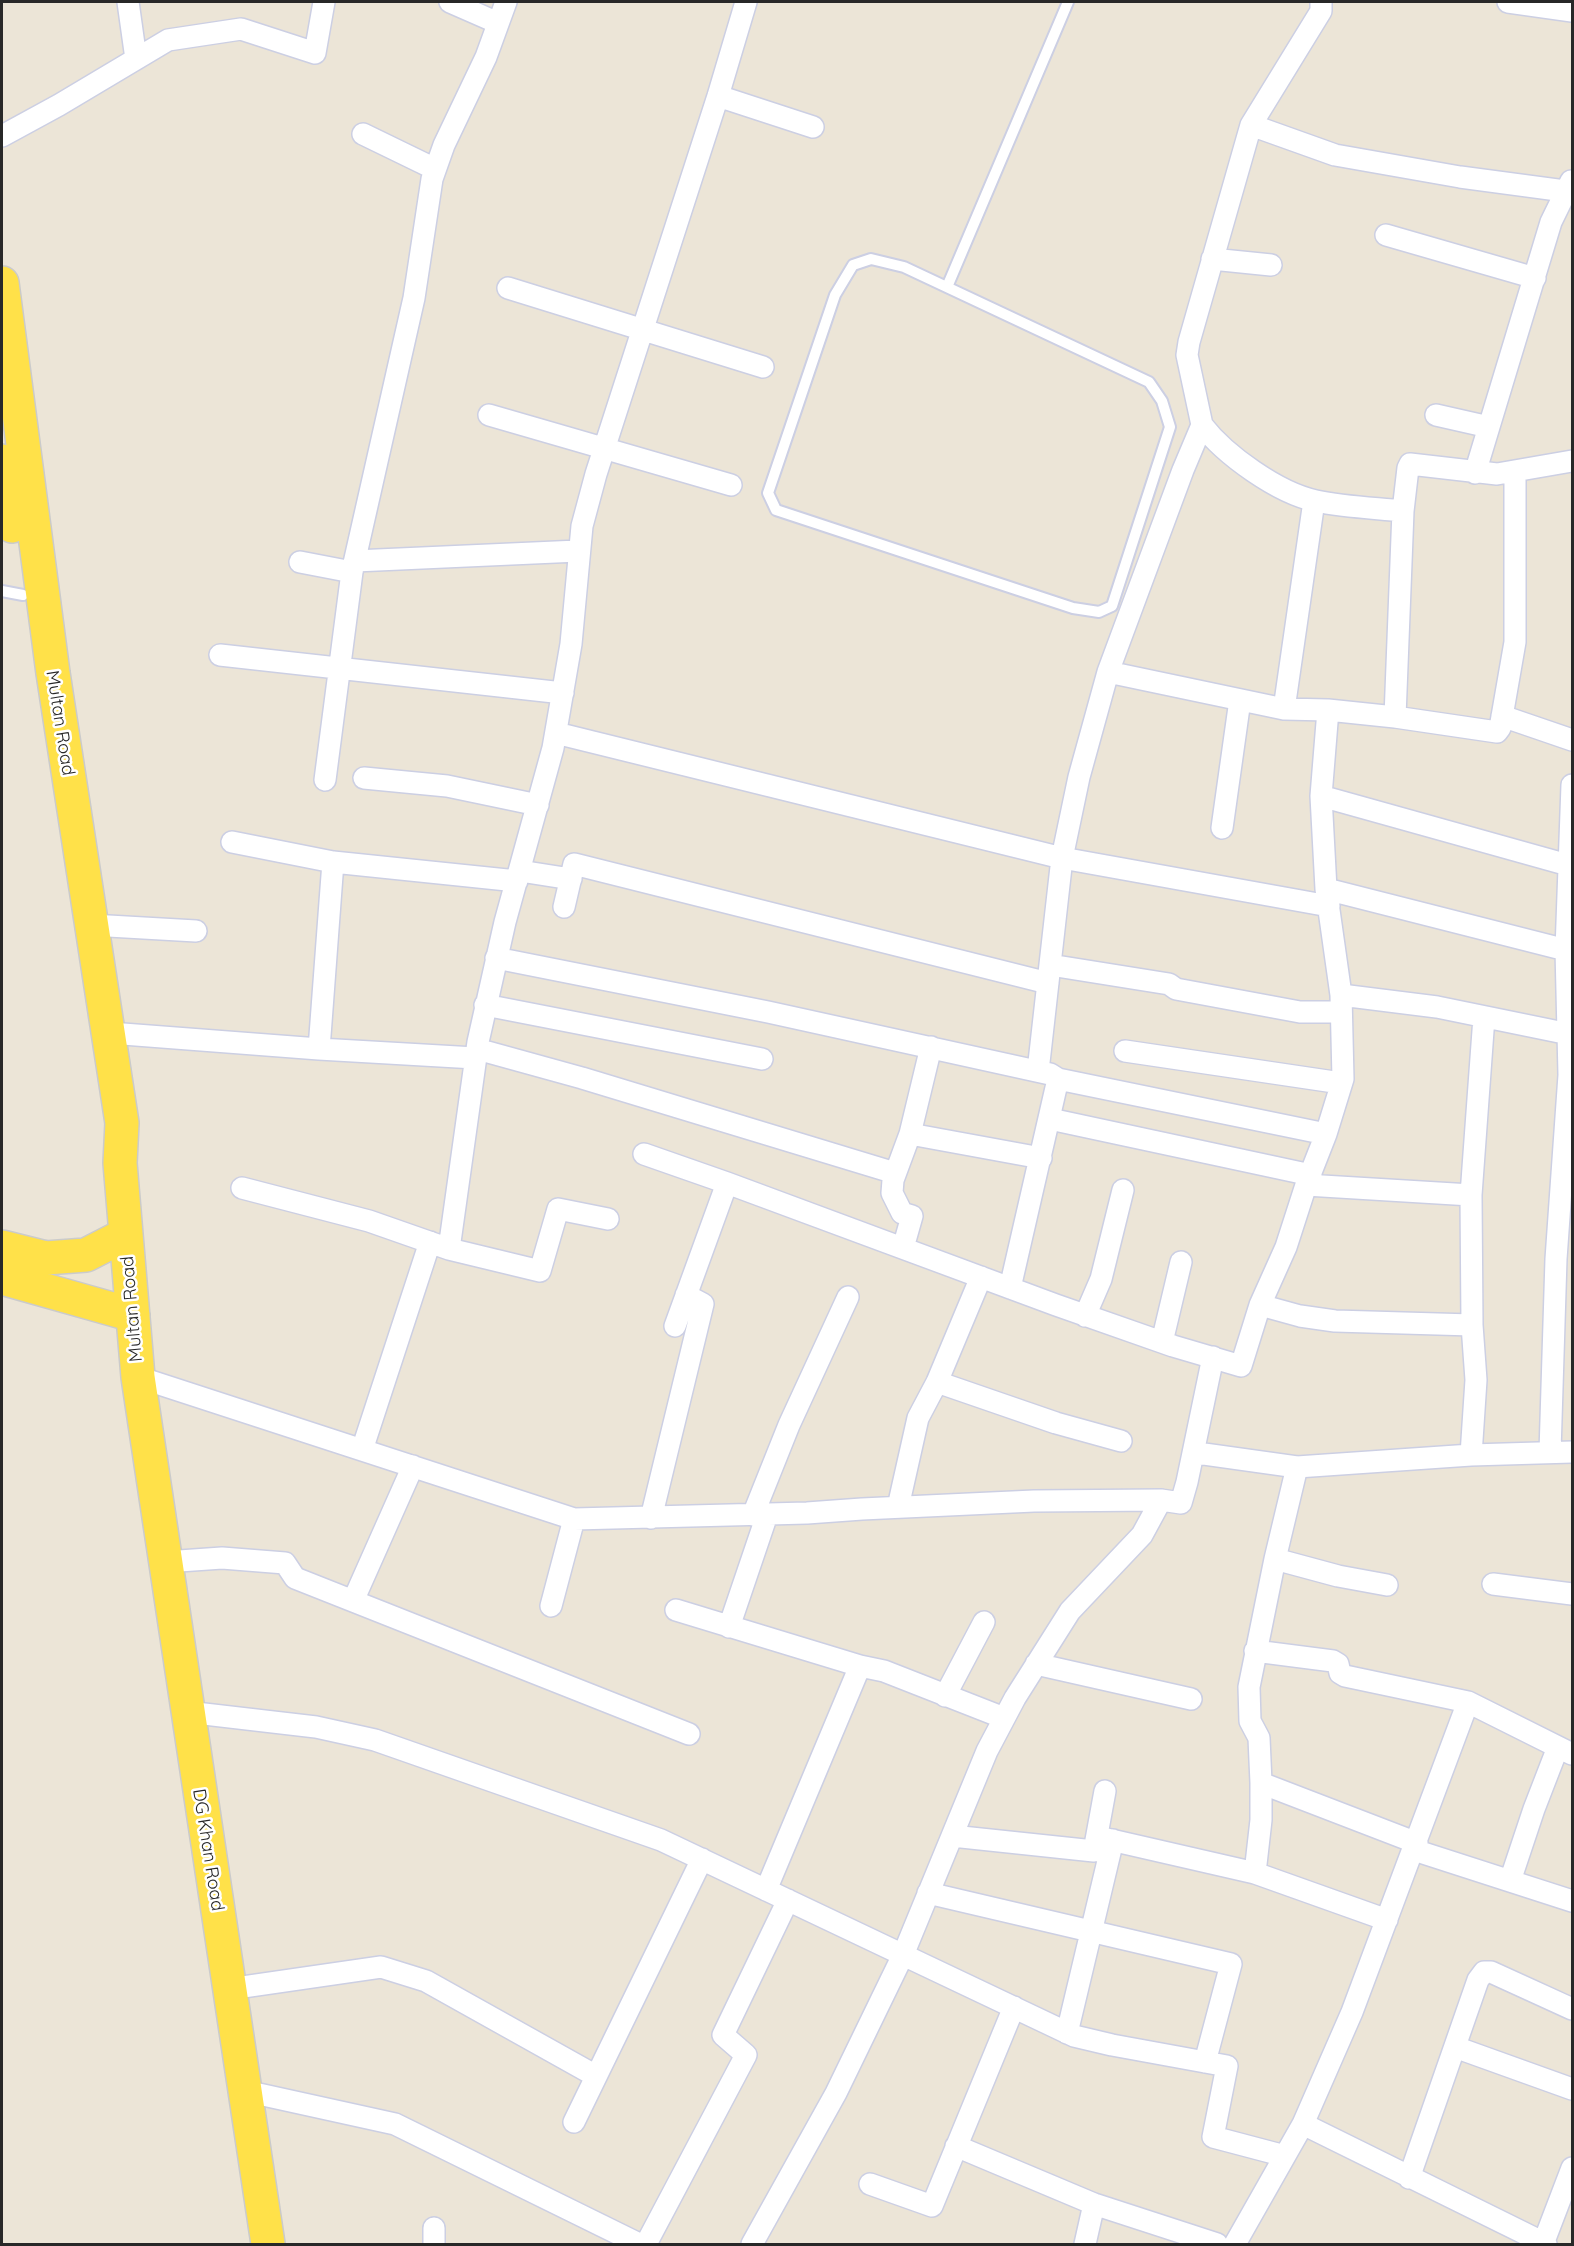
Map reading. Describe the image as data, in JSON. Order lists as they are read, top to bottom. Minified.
{"streets":{"main road":["Multan Road","DG Khan Road"]},"crossings":[["Multan Road","DG Khan Road"]]}
